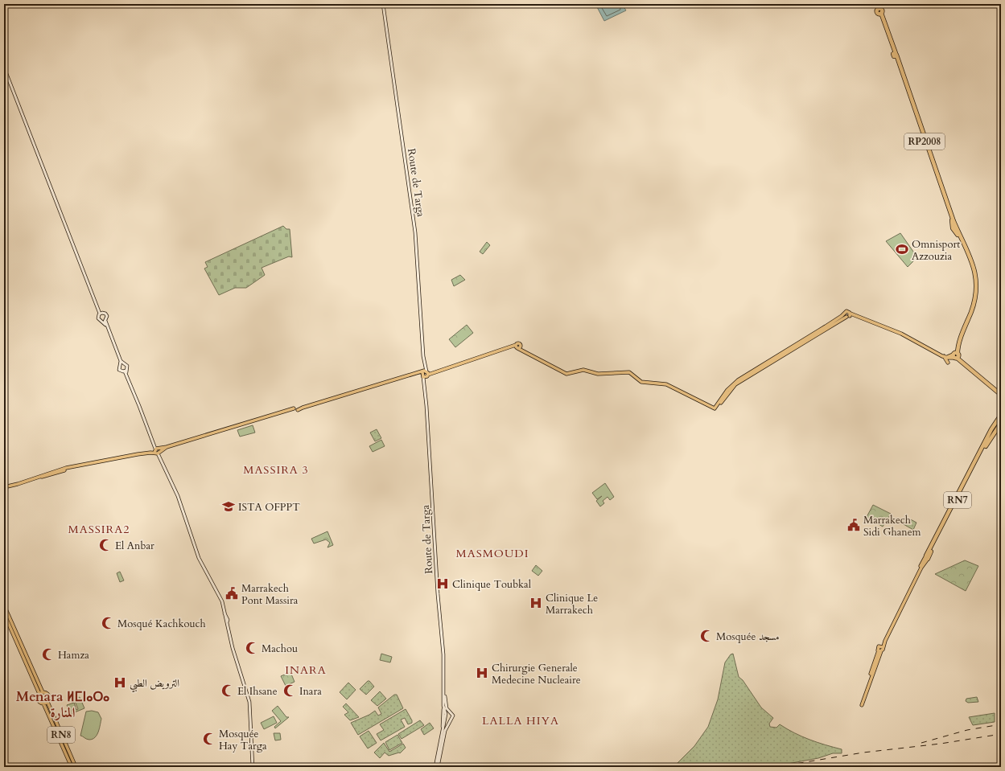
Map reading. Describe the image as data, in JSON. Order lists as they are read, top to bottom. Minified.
{"streets":{"highway":["RP2008","RN7"],"main road":["Route de Targa","RN8"]},"districts":["MASSIRA 3","MASSIRA2","MASMOUDI","INARA","Menara ⵍⵎⵏⴰⵔⴰ المنارة","LALLA HIYA"],"places":{"sports":["Omnisport Azzouzia"],"school or university":["ISTA OFPPT"],"public building":["Marrakech Sidi Ghanem","Marrakech Pont Massira"],"mosque":["El Anbar","Mosqué Kachkouch","Mosquée مسجد","Machou","Hamza","El Ihsane","Inara","Mosquée Hay Targa"],"hospital":["Clinique Toubkal","Clinique Le Marrakech","Chirurgie Generale Medecine Nucleaire","الترويض الطبي"]}}
